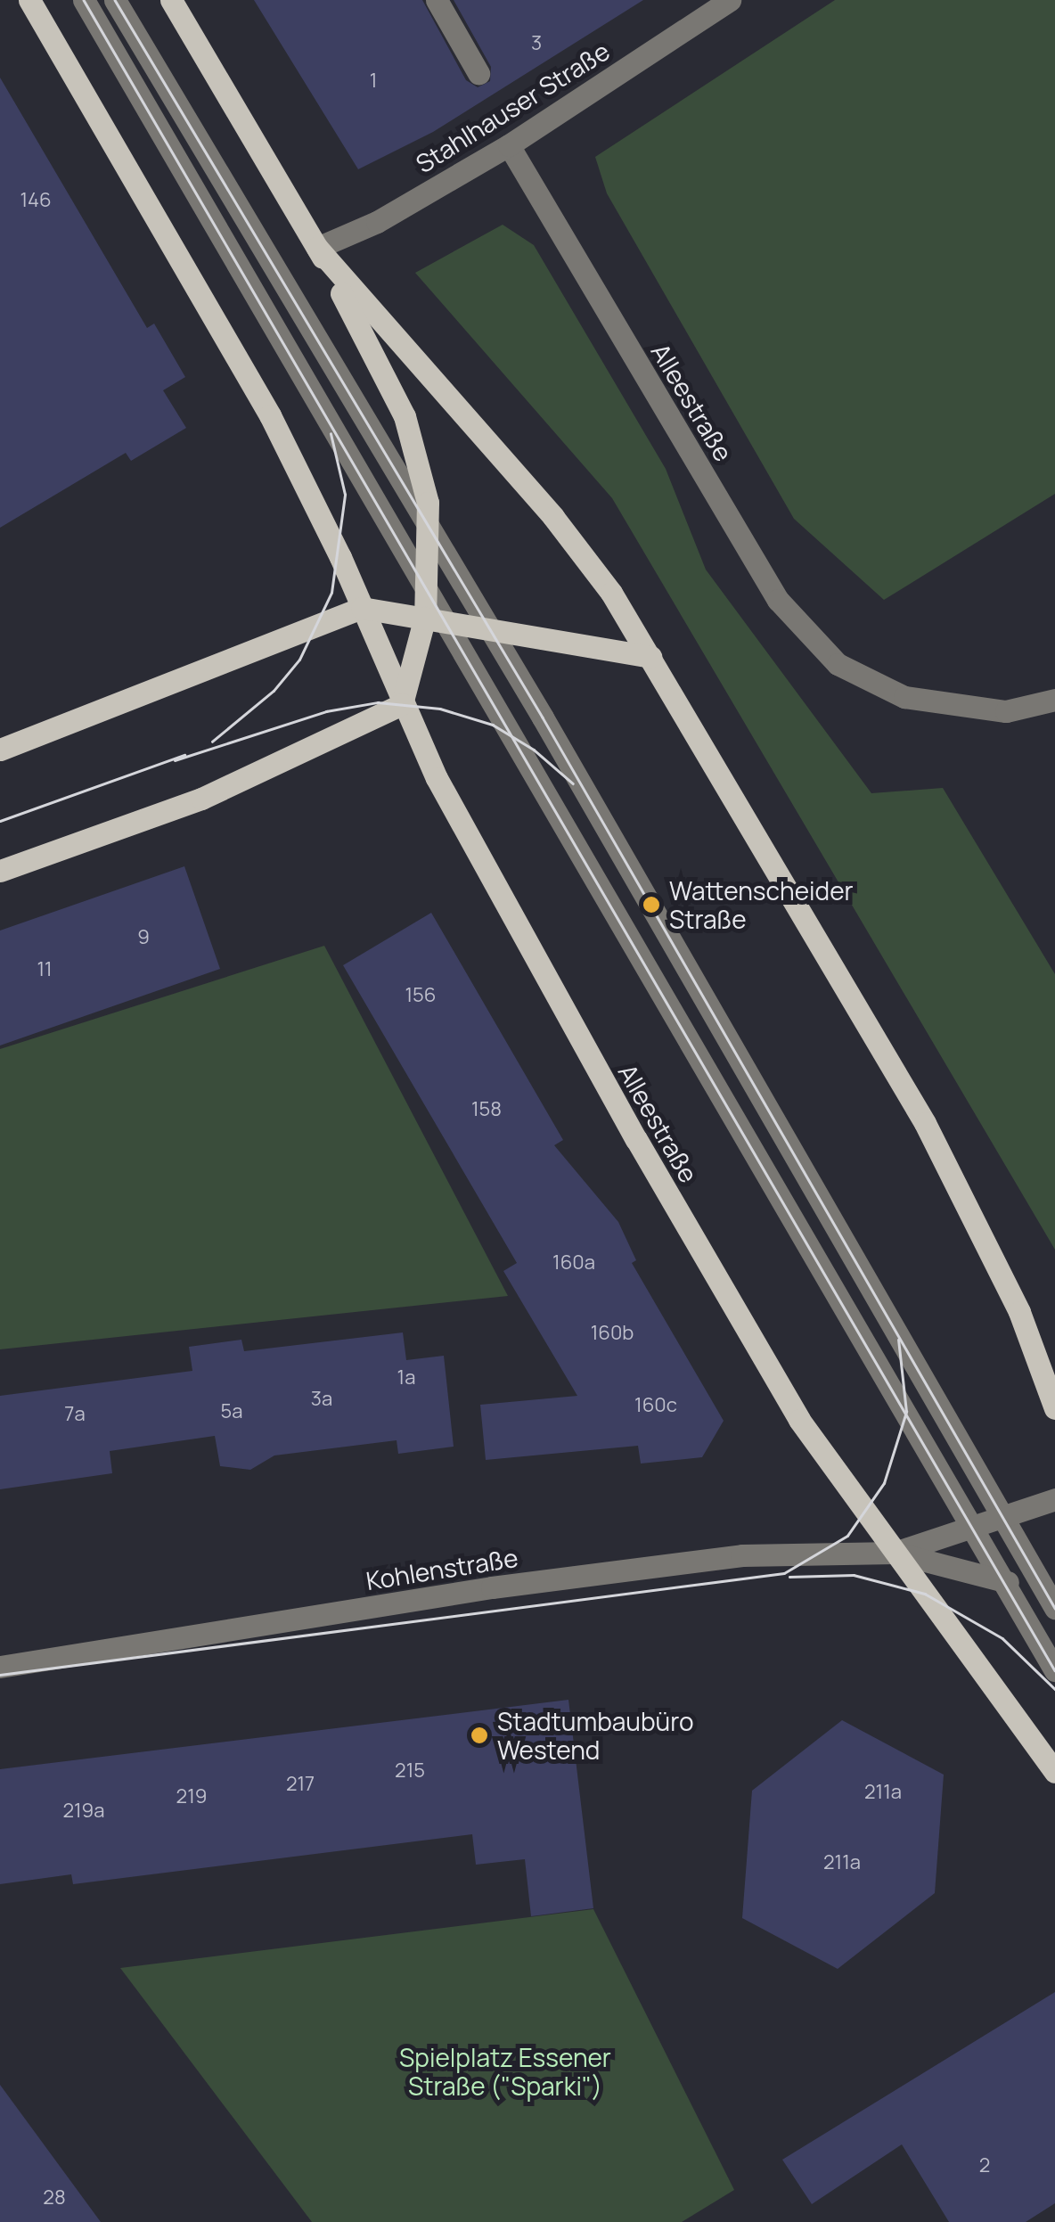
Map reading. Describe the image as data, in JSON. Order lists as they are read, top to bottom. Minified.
{"streets":{"main road":["Alleestraße"],"street":["Stahlhauser Straße","Kohlenstraße"]},"crossings":[["Stahlhauser Straße","Alleestraße"],["Alleestraße","Kohlenstraße"]],"parks":["Spielplatz Essener Straße (\"Sparki\")"],"places":["Wattenscheider Straße","Stadtumbaubüro Westend"],"house_numbers":["3","1","146","9","11","156","158","160a","160b","1a","3a","160c","5a","7a","215","217","211a","219","219a","211a","2","28"]}
